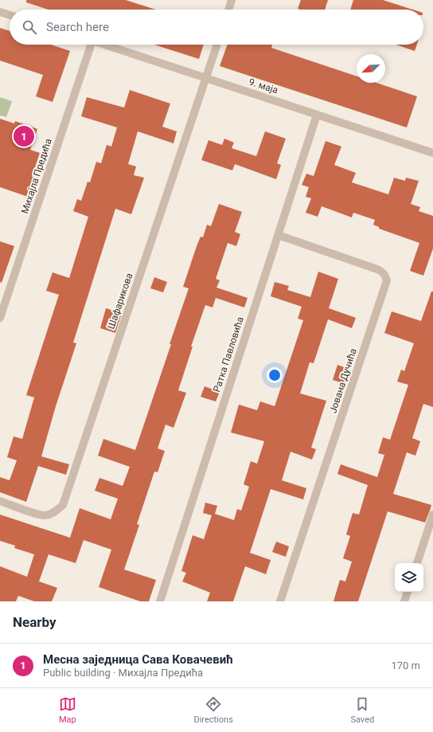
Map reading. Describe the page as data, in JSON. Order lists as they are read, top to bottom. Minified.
{"streets":{"street":["9. маја","Михајла Предића","Шафарикова","Ратка Павловића","Јована Дучића"]},"crossings":[["9. маја","Шафарикова"],["9. маја","Ратка Павловића"],["Ратка Павловића","Јована Дучића"]],"north":"bottom left","page":{"search":"Search here","pins":"1","heading":"Nearby","list":[{"mark":"1","name":"Месна заједница Сава Ковачевић","note":"Public building · Михајла Предића","value":"170 m"}],"nav":["Map","Directions","Saved"]}}
